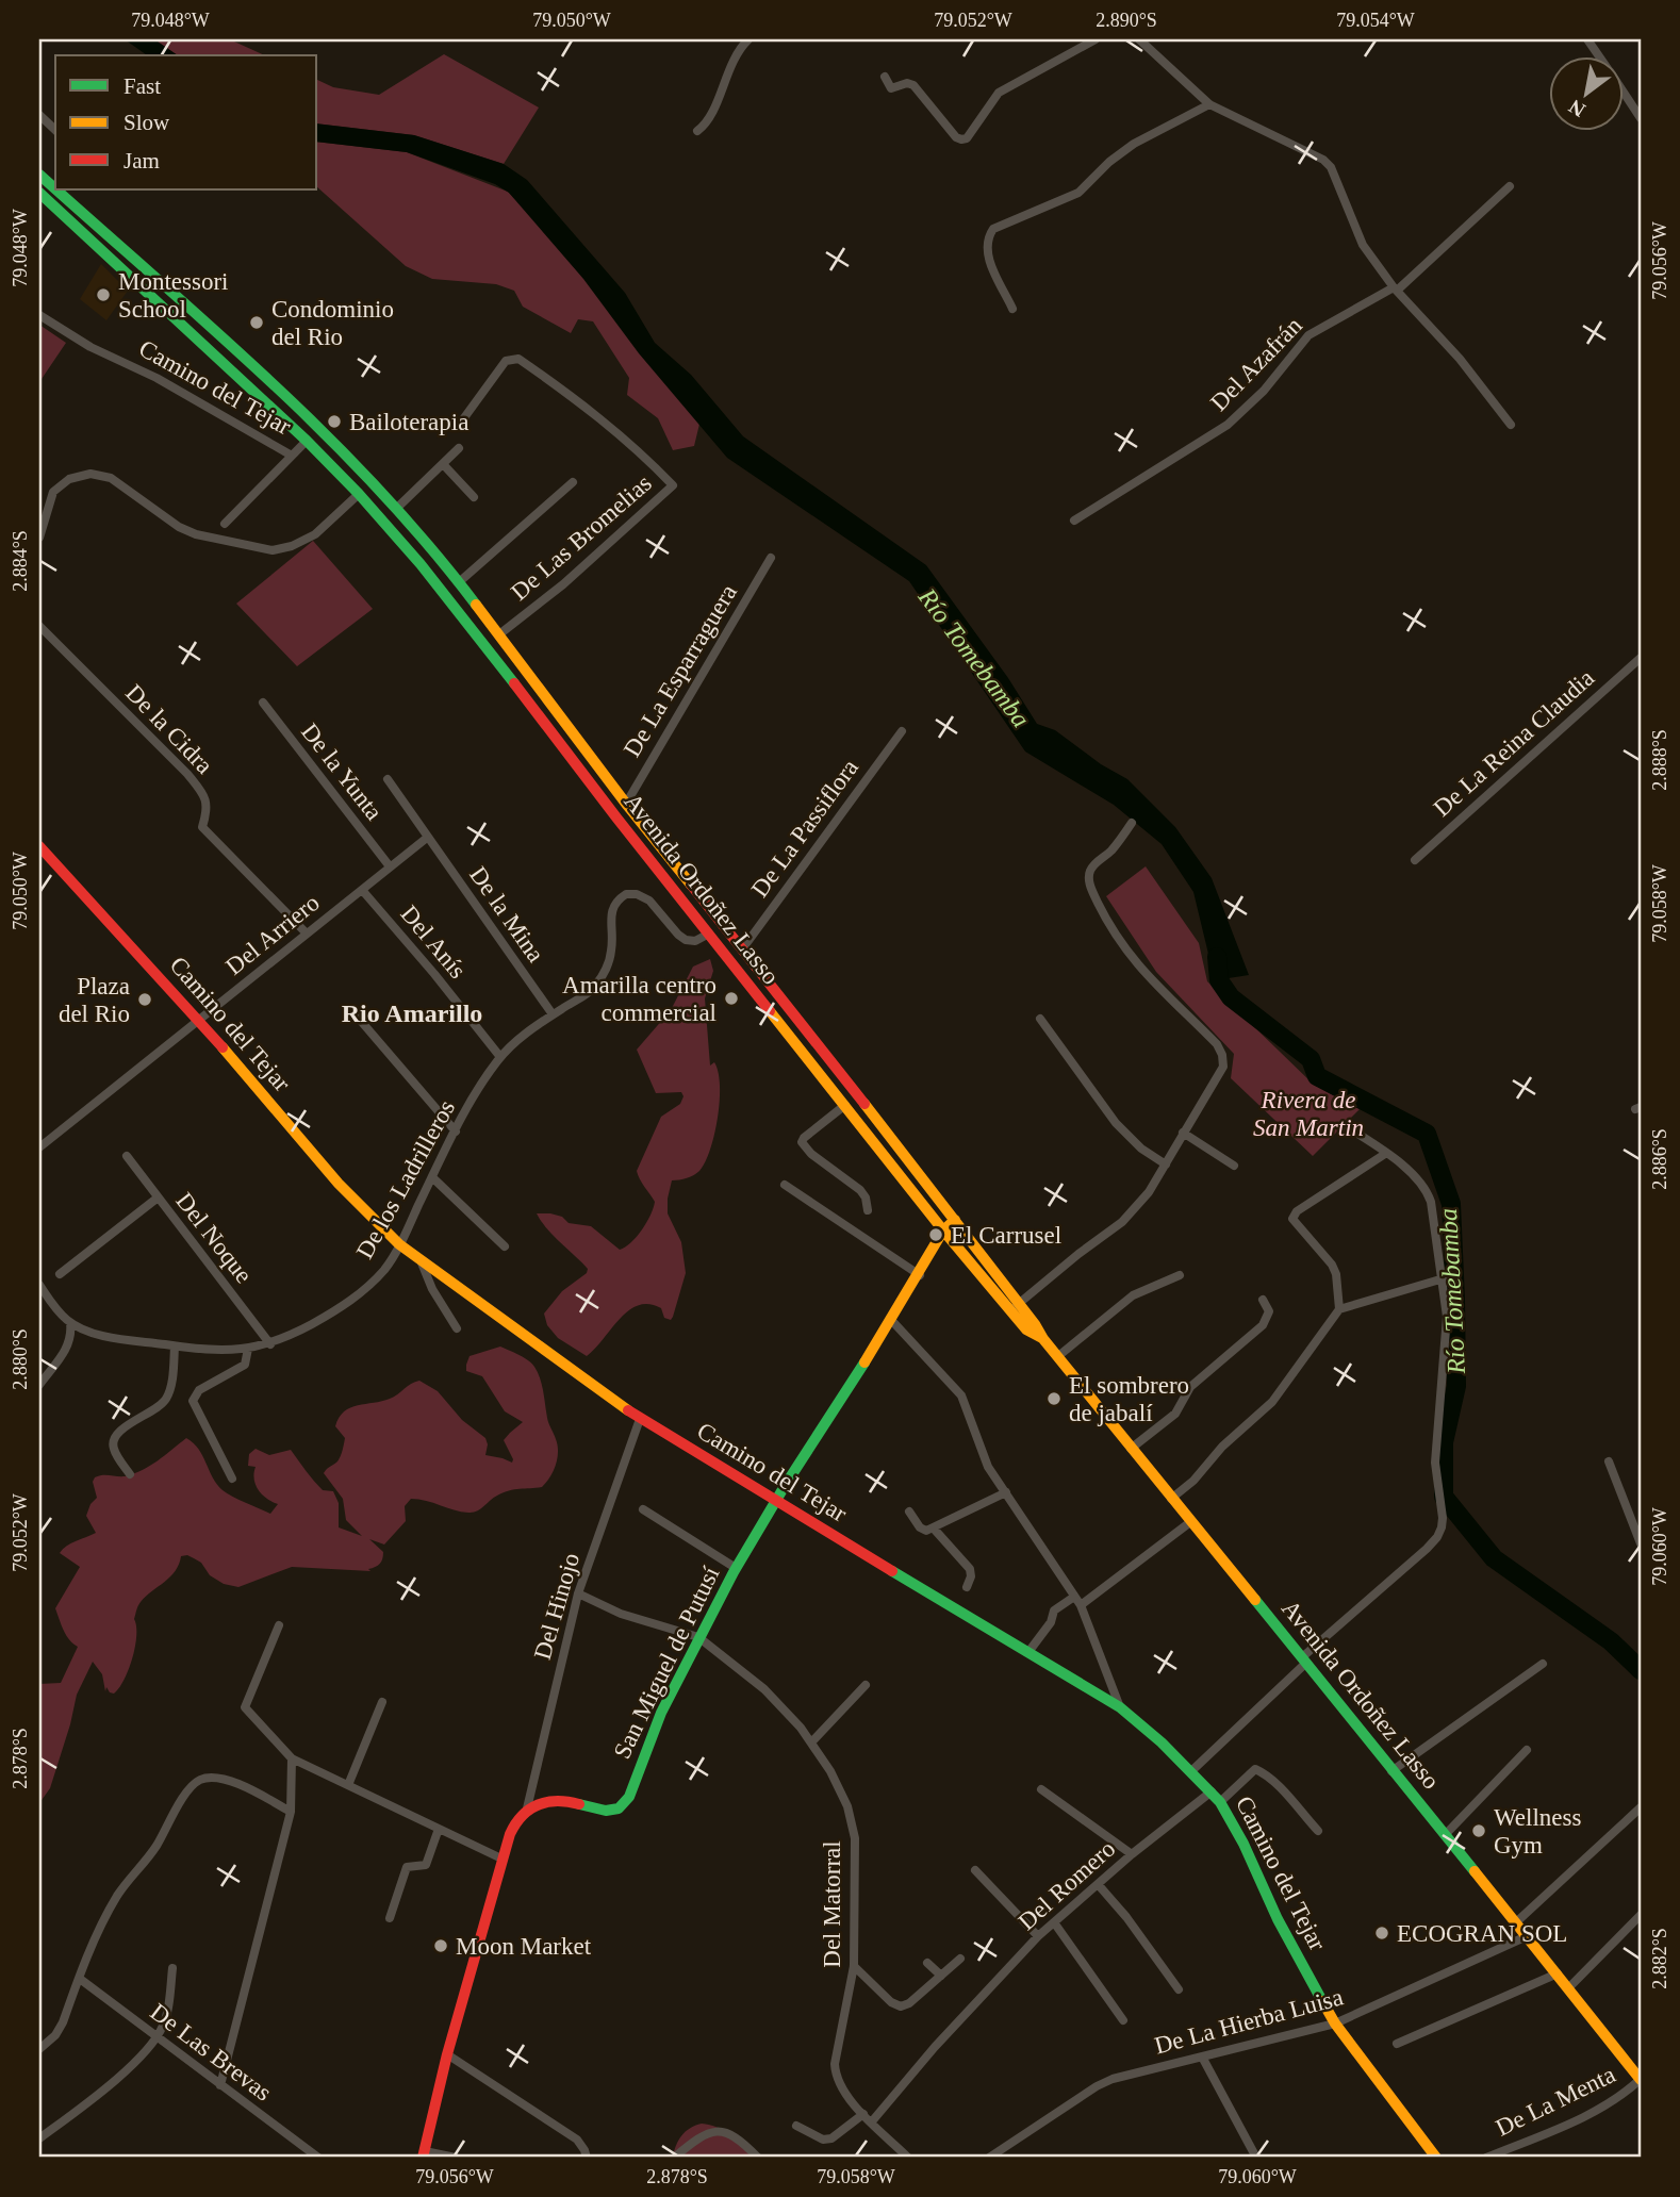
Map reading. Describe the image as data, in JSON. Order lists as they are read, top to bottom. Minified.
{"streets":{"main road":["Camino del Tejar","Avenida Ordoñez Lasso","San Miguel de Putusí"],"street":["Del Azafrán","De Las Bromelias","De La Esparraguera","De la Cidra","De La Reina Claudia","De la Yunta","De La Passiflora","De la Mina","Del Arriero","Del Anís","De los Ladrilleros","Del Noque","Del Hinojo","Del Romero","Del Matorral","De La Hierba Luisa","De Las Brevas","De La Menta"]},"crossings":[["Camino del Tejar","Del Arriero"],["Camino del Tejar","De los Ladrilleros"],["Camino del Tejar","Del Hinojo"],["Camino del Tejar","San Miguel de Putusí"],["Camino del Tejar","Del Romero"],["Camino del Tejar","De La Hierba Luisa"],["De Las Bromelias","Avenida Ordoñez Lasso"],["De La Esparraguera","Avenida Ordoñez Lasso"],["De la Cidra","Del Arriero"],["De la Yunta","Del Arriero"],["De La Passiflora","Avenida Ordoñez Lasso"],["Avenida Ordoñez Lasso","De los Ladrilleros"],["Avenida Ordoñez Lasso","San Miguel de Putusí"],["Avenida Ordoñez Lasso","De La Hierba Luisa"],["Avenida Ordoñez Lasso","De La Menta"],["De la Mina","Del Arriero"],["De la Mina","De los Ladrilleros"],["Del Arriero","Del Anís"],["Del Anís","De los Ladrilleros"],["De los Ladrilleros","Del Noque"],["Del Hinojo","San Miguel de Putusí"],["San Miguel de Putusí","Del Matorral"],["Del Romero","Del Matorral"]],"districts":["Rio Amarillo"],"water":["Río Tomebamba"],"parks":["Rivera de San Martin"],"places":["Montessori School","Condominio del Rio","Bailoterapia","Amarilla centro commercial","Plaza del Rio","El Carrusel","El sombrero de jabalí","Wellness Gym","ECOGRAN SOL","Moon Market"],"legend":["Fast","Slow","Jam"],"north":"bottom left","coordinates":["79.048°W","79.050°W","79.052°W","2.890°S","79.054°W","79.056°W","2.884°S","2.888°S","79.058°W","2.886°S","2.880°S","79.060°W","2.878°S","2.882°S"]}
